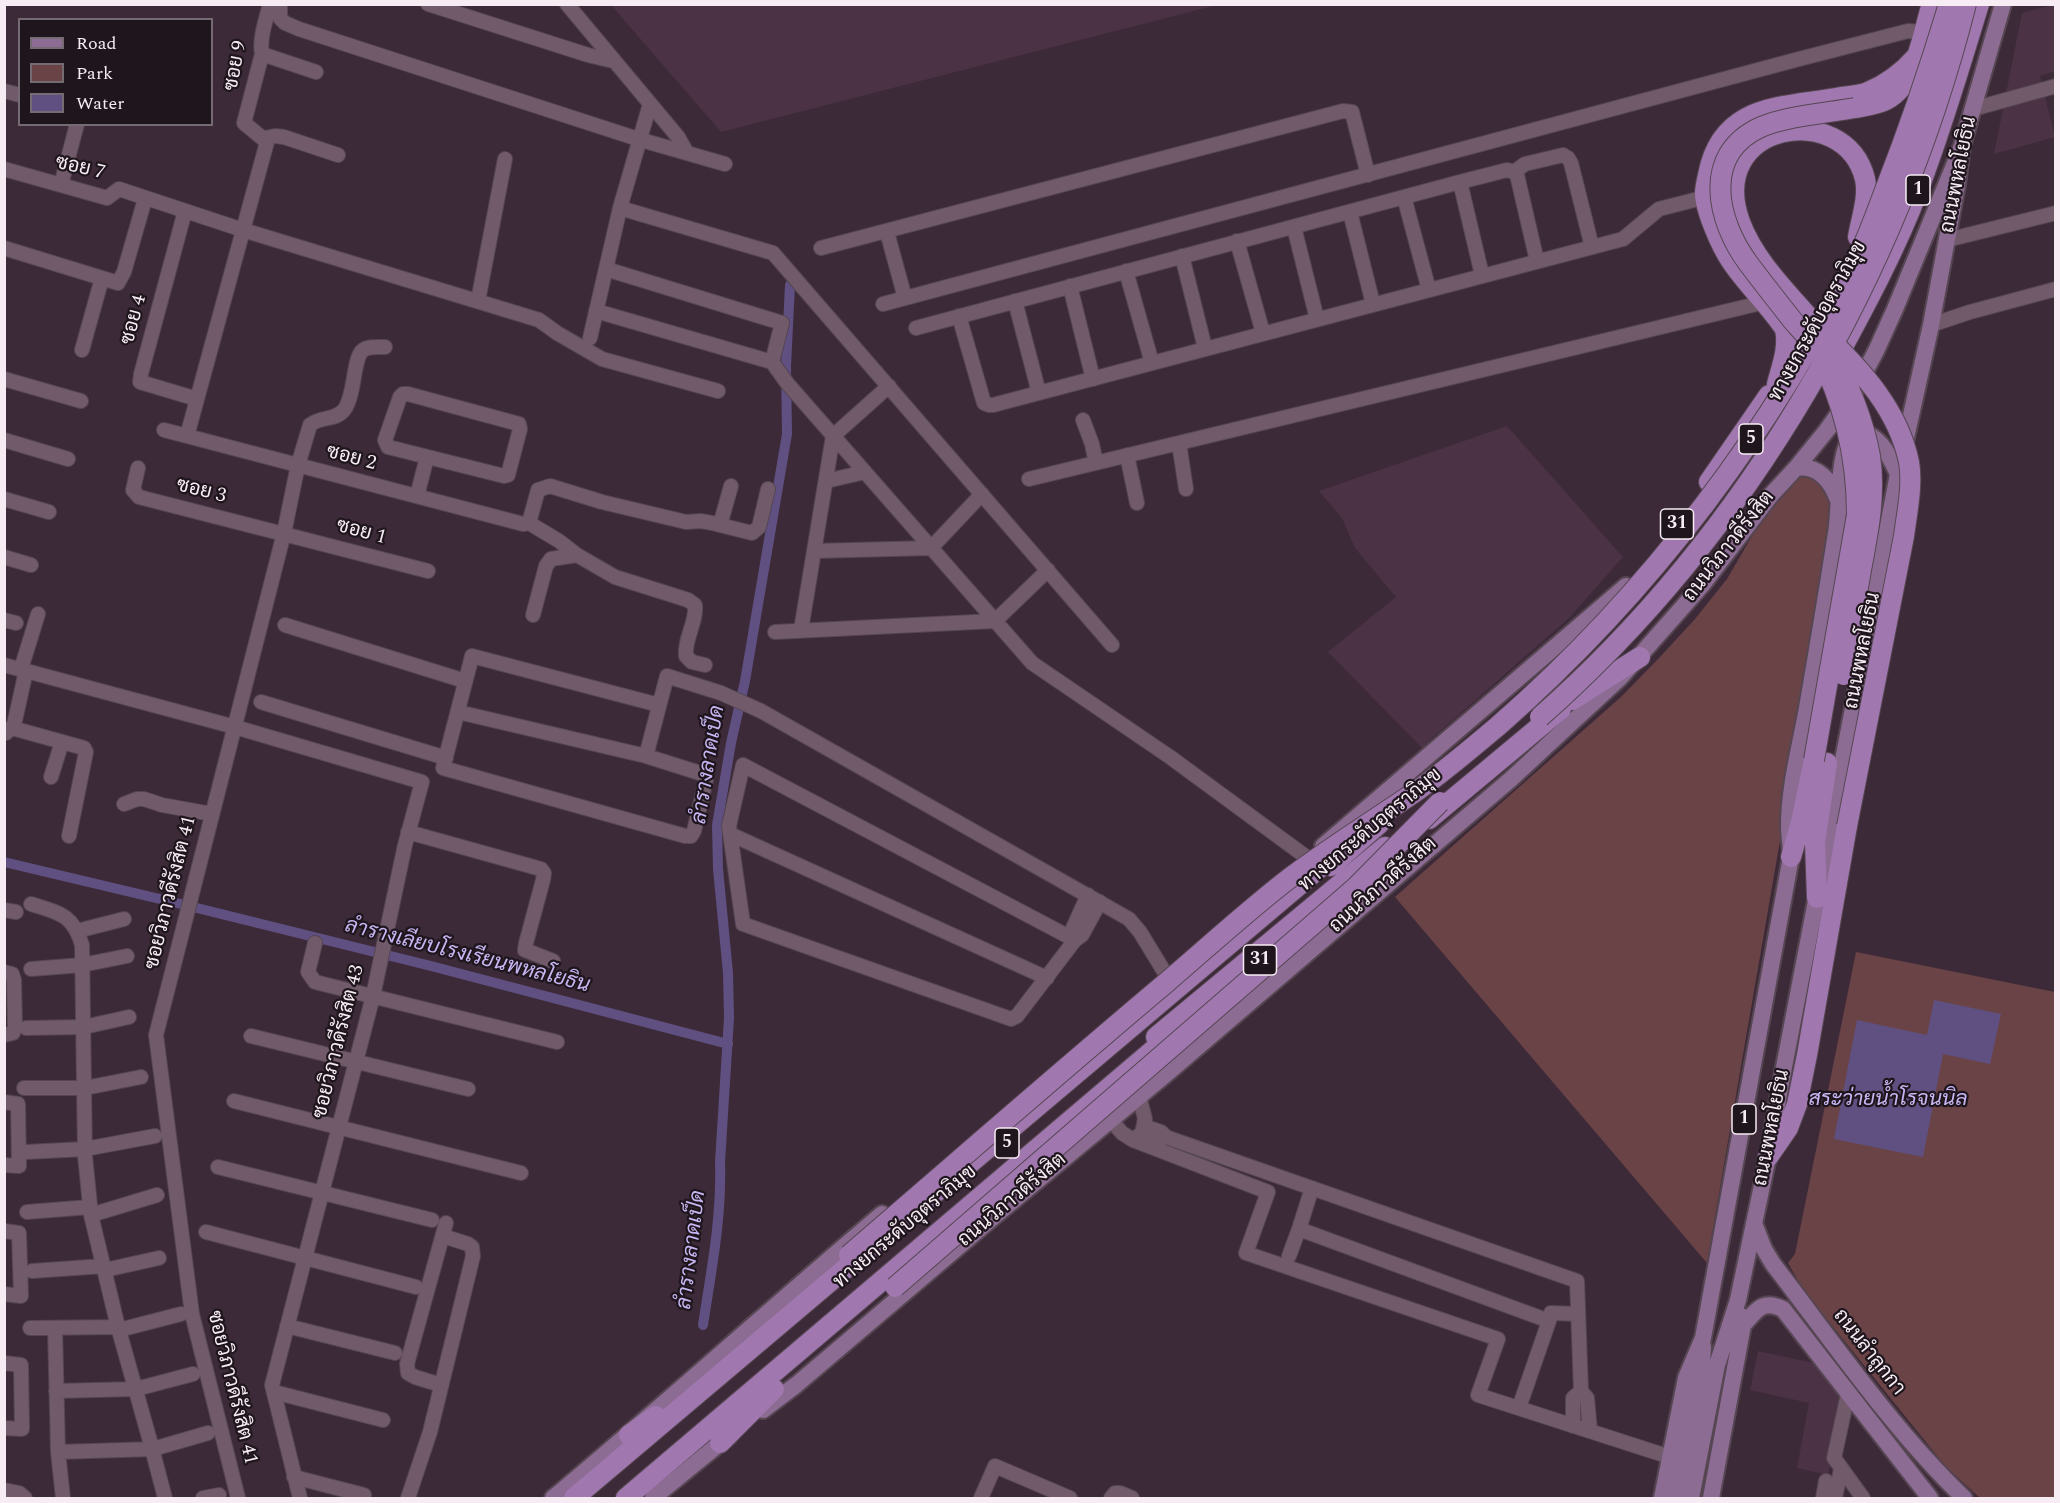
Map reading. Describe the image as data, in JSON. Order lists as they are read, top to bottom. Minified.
{"streets":{"highway":["ถนนพหลโยธิน","1","ทางยกระดับอุตราภิมุข","5","31","ถนนวิภาวดีรังสิต"],"main road":["ถนนลำลูกกา"],"street":["ซอย 9","ซอย 7","ซอย 4","ซอย 2","ซอย 3","ซอย 1","ซอยวิภาวดีรังสิต 41","ซอยวิภาวดีรังสิต 43"]},"crossings":[["ถนนพหลโยธิน","ถนนวิภาวดีรังสิต"],["ถนนพหลโยธิน","ถนนลำลูกกา"],["1","31"],["ทางยกระดับอุตราภิมุข","5"],["5","31"],["5","ถนนวิภาวดีรังสิต"],["ซอย 2","ซอยวิภาวดีรังสิต 41"],["ซอย 3","ซอย 1"],["ซอย 3","ซอยวิภาวดีรังสิต 41"],["ซอย 1","ซอยวิภาวดีรังสิต 41"],["ซอยวิภาวดีรังสิต 41","ซอยวิภาวดีรังสิต 43"]],"water":["ลำรางลาดเป็ด","ลำรางเลียบโรงเรียนพหลโยธิน","สระว่ายน้ำโรจนนิล"],"legend":["Road","Park","Water"]}
